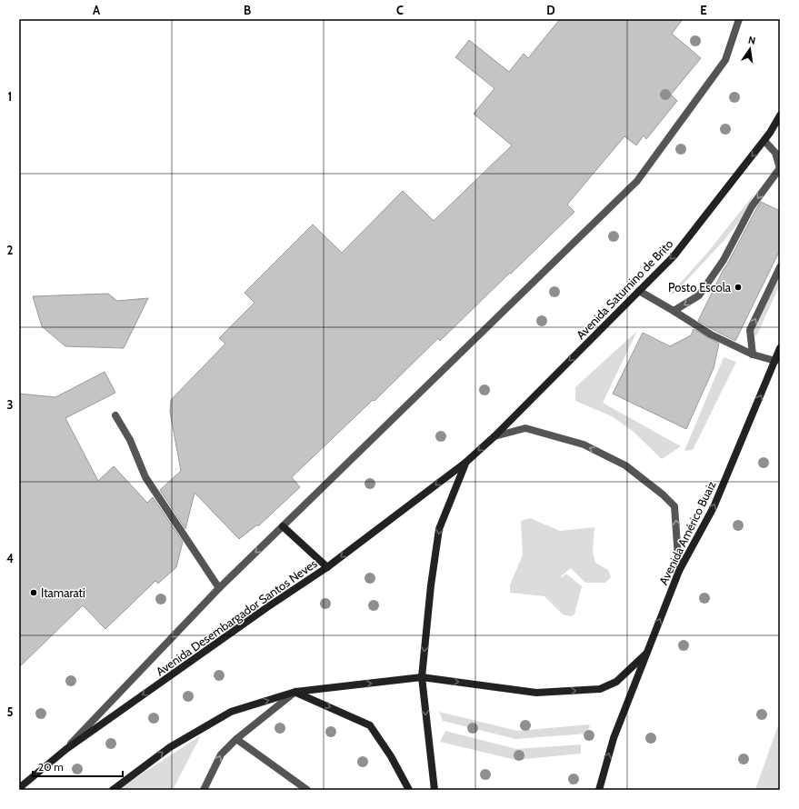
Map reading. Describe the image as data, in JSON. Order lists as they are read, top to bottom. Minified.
{"streets":{"main road":["Avenida Saturnino de Brito","Avenida Américo Buaiz","Avenida Desembargador Santos Neves"]},"crossings":[["Avenida Saturnino de Brito","Avenida Desembargador Santos Neves"]],"one_way":["Avenida Saturnino de Brito","Avenida Américo Buaiz","Avenida Desembargador Santos Neves"],"places":["Posto Escola","Itamarati"],"scale_bar":"20 m","north":"top","grid":{"columns":["A","B","C","D","E"],"rows":["1","2","3","4","5"]}}
